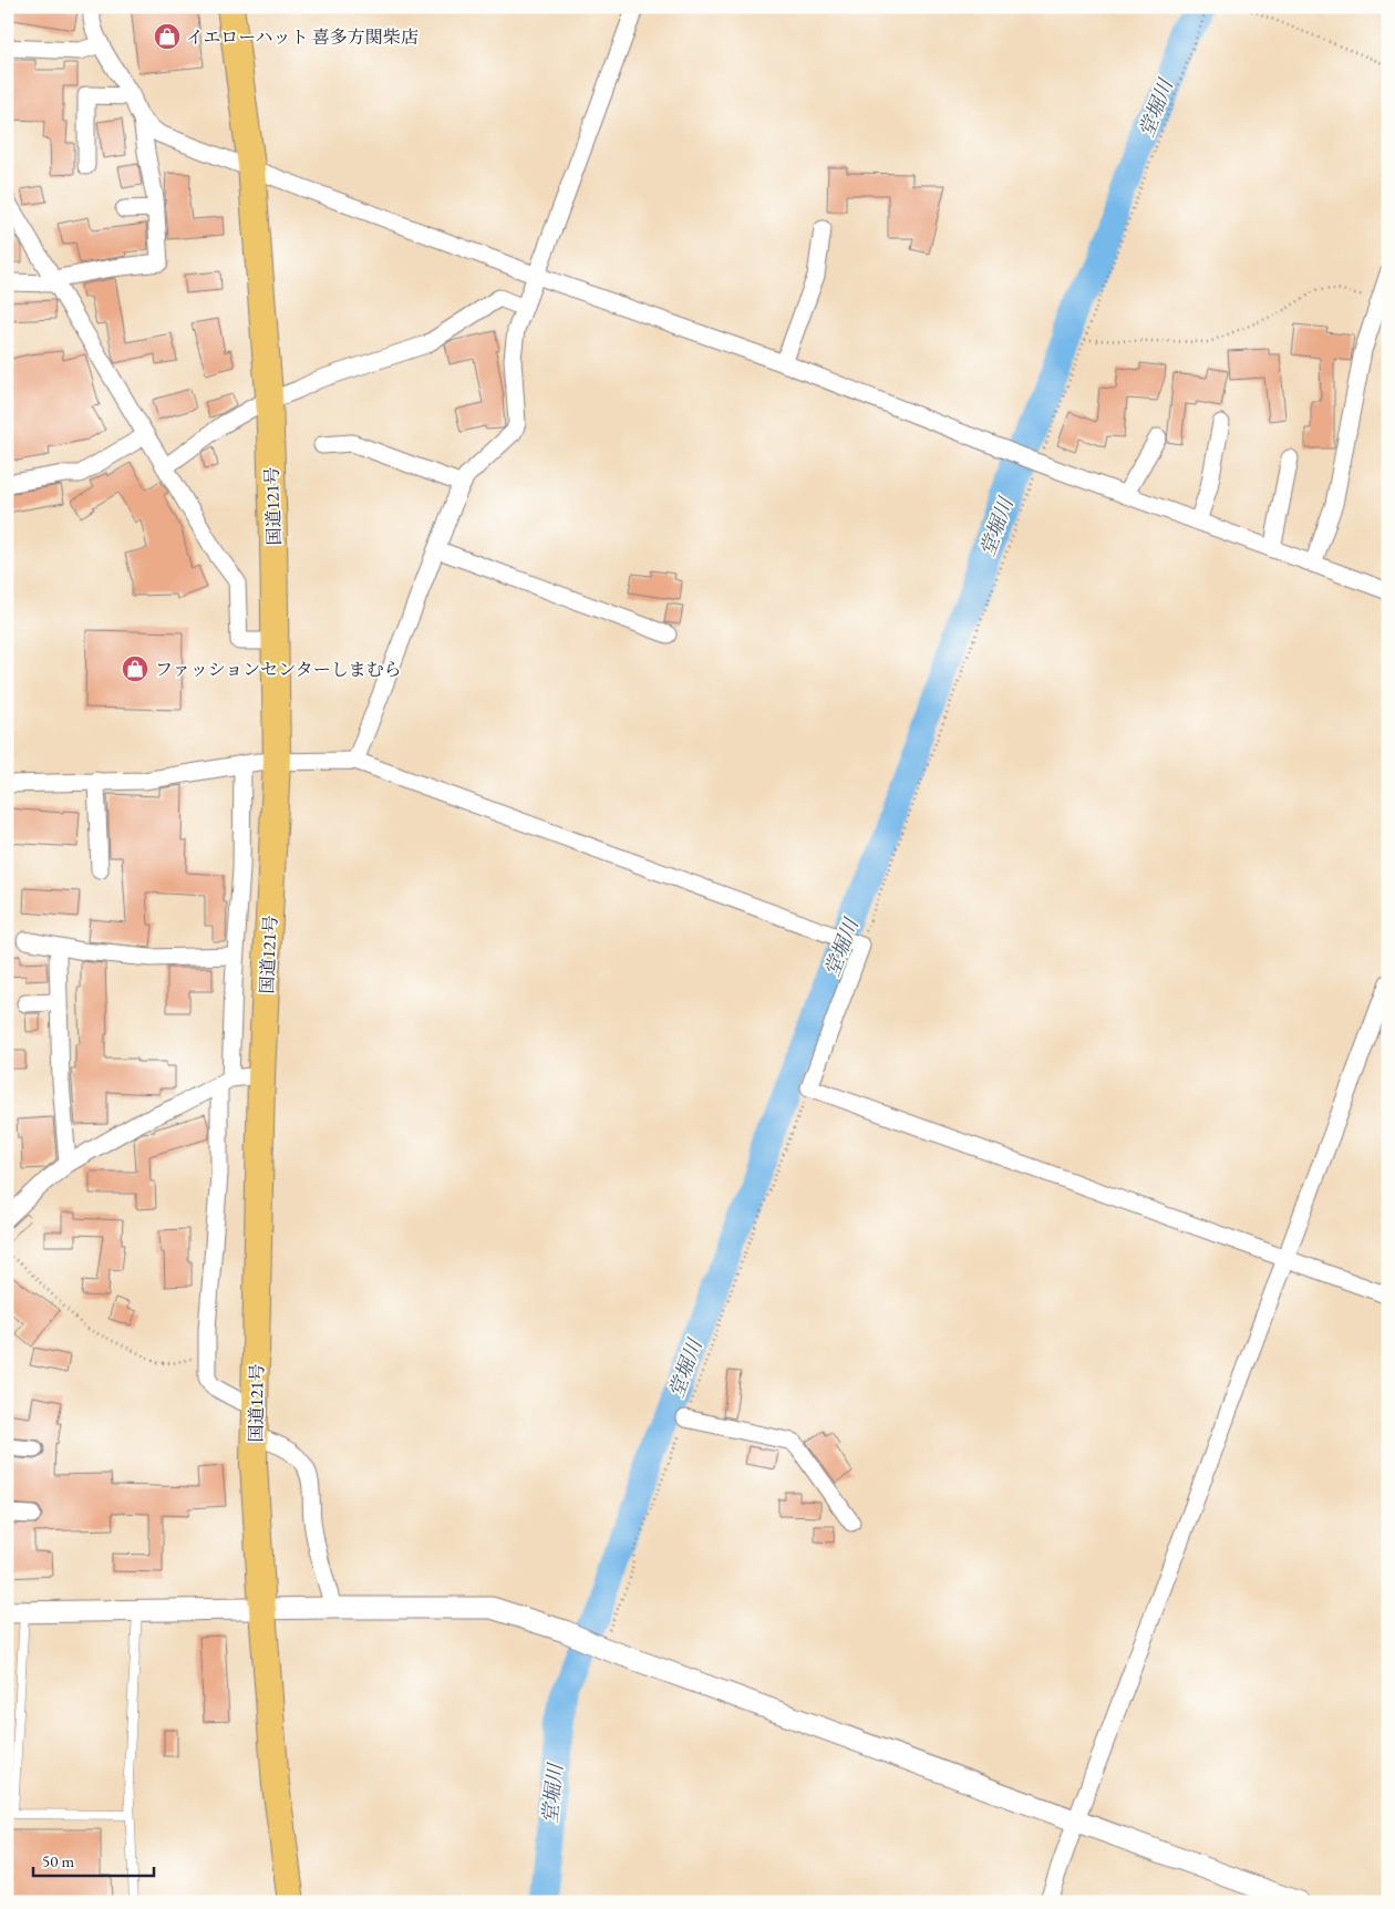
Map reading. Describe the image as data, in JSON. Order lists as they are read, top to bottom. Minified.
{"streets":{"highway":["国道121号"]},"water":["堂堀川"],"places":{"shop":["イエローハット 喜多方関柴店","ファッションセンターしまむら"]},"scale_bar":"50 m"}
